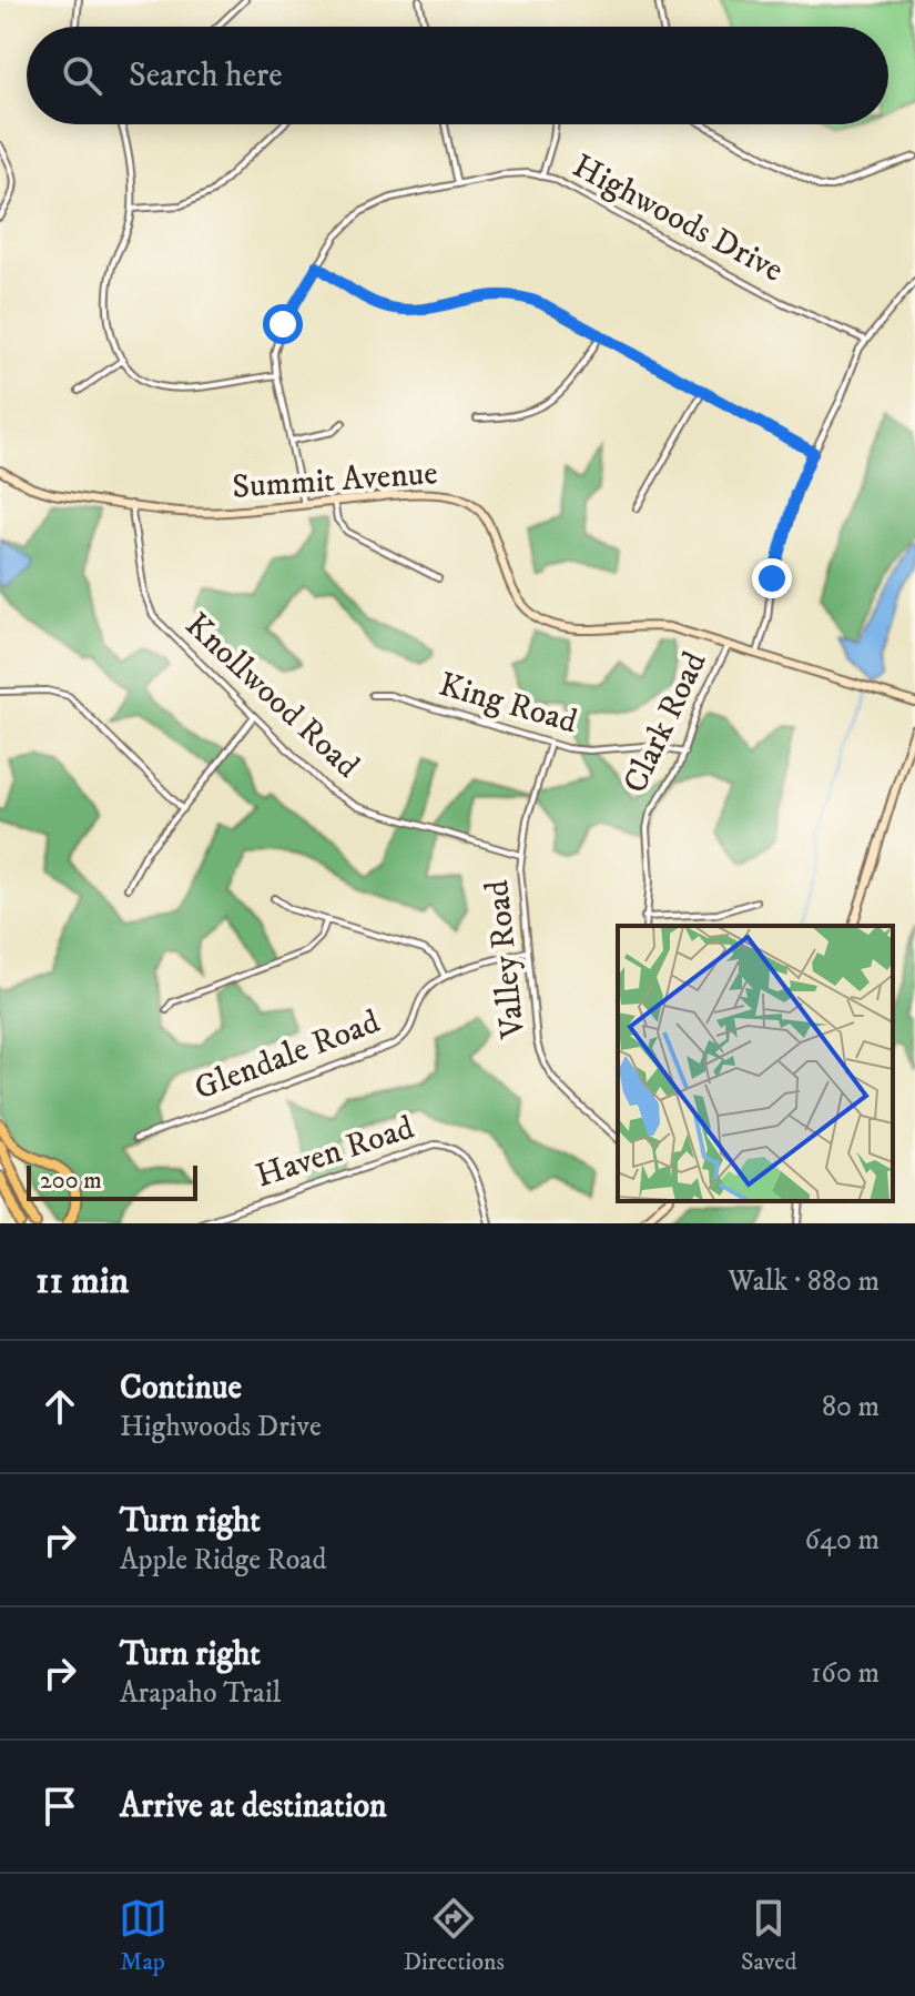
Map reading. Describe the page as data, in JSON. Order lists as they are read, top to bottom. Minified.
{"streets":{"street":["Highwoods Drive","Summit Avenue","Knollwood Road","King Road","Clark Road","Valley Road","Glendale Road","Haven Road"]},"crossings":[["Highwoods Drive","Summit Avenue"],["Summit Avenue","Knollwood Road"],["Summit Avenue","Clark Road"],["Knollwood Road","Valley Road"],["King Road","Clark Road"],["King Road","Valley Road"]],"scale_bar":"200 m","page":{"search":"Search here","scale":"200 m","heading":["11 min","Walk · 880 m"],"list":[["Continue","Highwoods Drive","80 m"],["Turn right","Apple Ridge Road","640 m"],["Turn right","Arapaho Trail","160 m"],"Arrive at destination"],"nav":["Map","Directions","Saved"]}}
